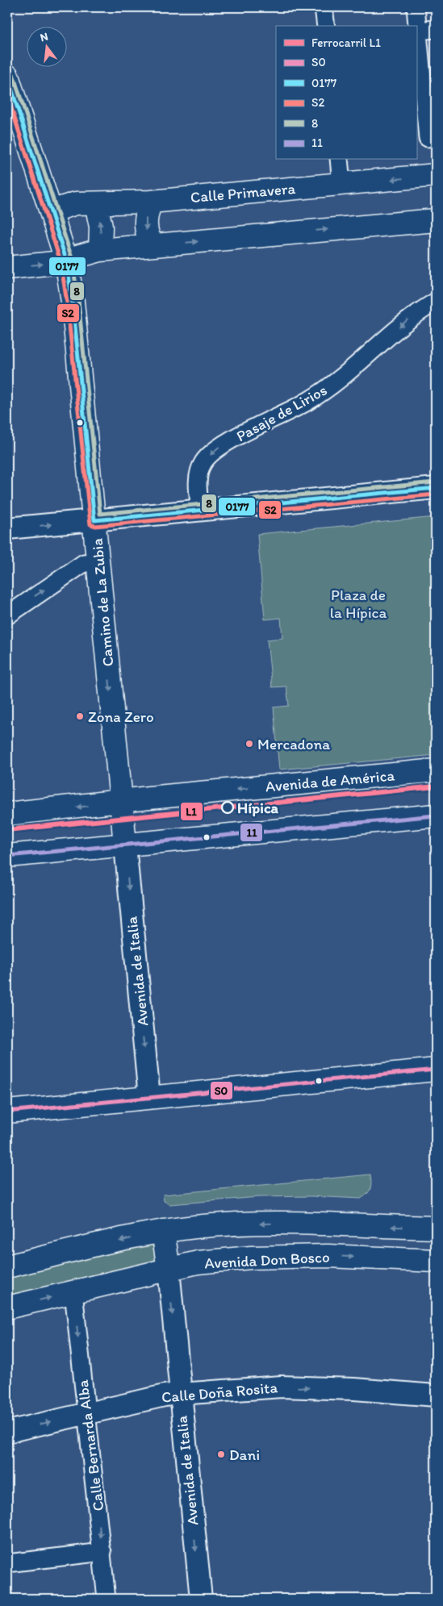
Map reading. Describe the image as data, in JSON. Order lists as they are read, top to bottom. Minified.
{"streets":{"main road":["Calle Primavera","Camino de La Zubia","Avenida de América","Avenida Don Bosco"],"street":["Pasaje de Lirios","Avenida de Italia","Calle Doña Rosita","Calle Bernarda Alba"]},"crossings":[["Calle Primavera","Camino de La Zubia"],["Camino de La Zubia","Avenida de América"],["Camino de La Zubia","Avenida de Italia"],["Avenida de Italia","Avenida Don Bosco"],["Avenida de Italia","Calle Doña Rosita"],["Avenida Don Bosco","Calle Bernarda Alba"],["Calle Doña Rosita","Calle Bernarda Alba"]],"one_way":["Pasaje de Lirios","Avenida de Italia","Calle Doña Rosita","Calle Bernarda Alba"],"parks":["Plaza de la Hípica"],"places":["Zona Zero","Mercadona","Hípica","Dani"],"lines":["transit line 8","transit line 0177","transit line S2","rail line L1","transit line 11","transit line S0"],"legend":["Ferrocarril L1","S0","0177","S2","8","11"],"north":"top"}
